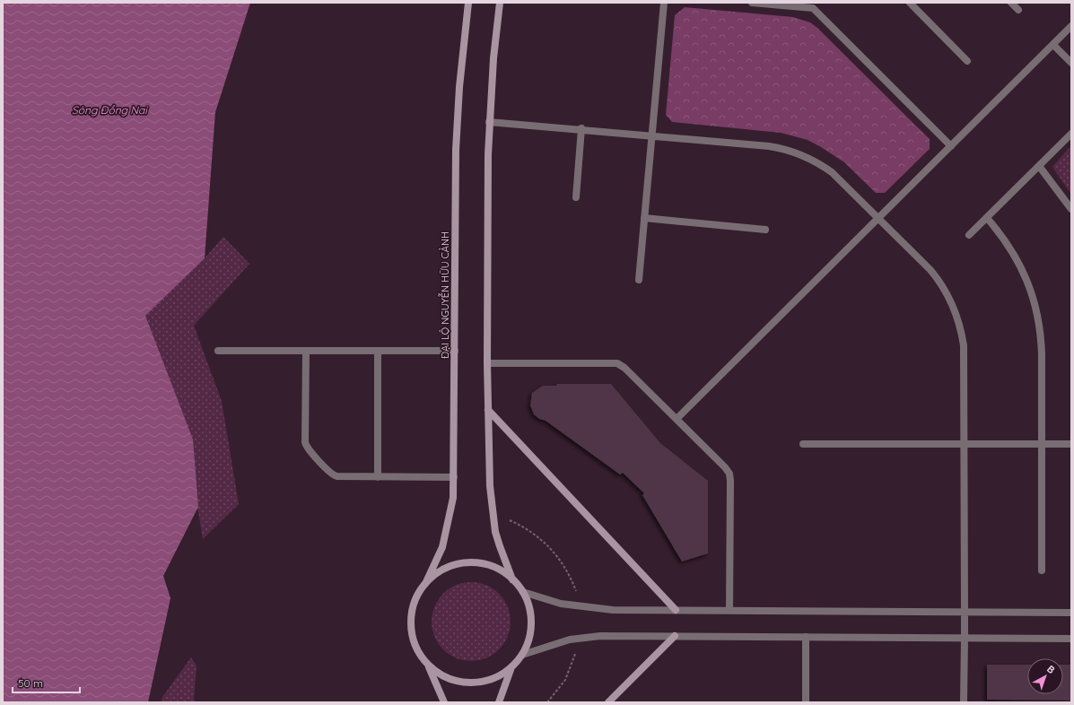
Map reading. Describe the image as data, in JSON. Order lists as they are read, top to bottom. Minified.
{"streets":{"main road":["ĐẠI LỘ NGUYỄN HỮU CẢNH"]},"water":["Sông Đồng Nai"],"scale_bar":"50 m","north":"top right"}
